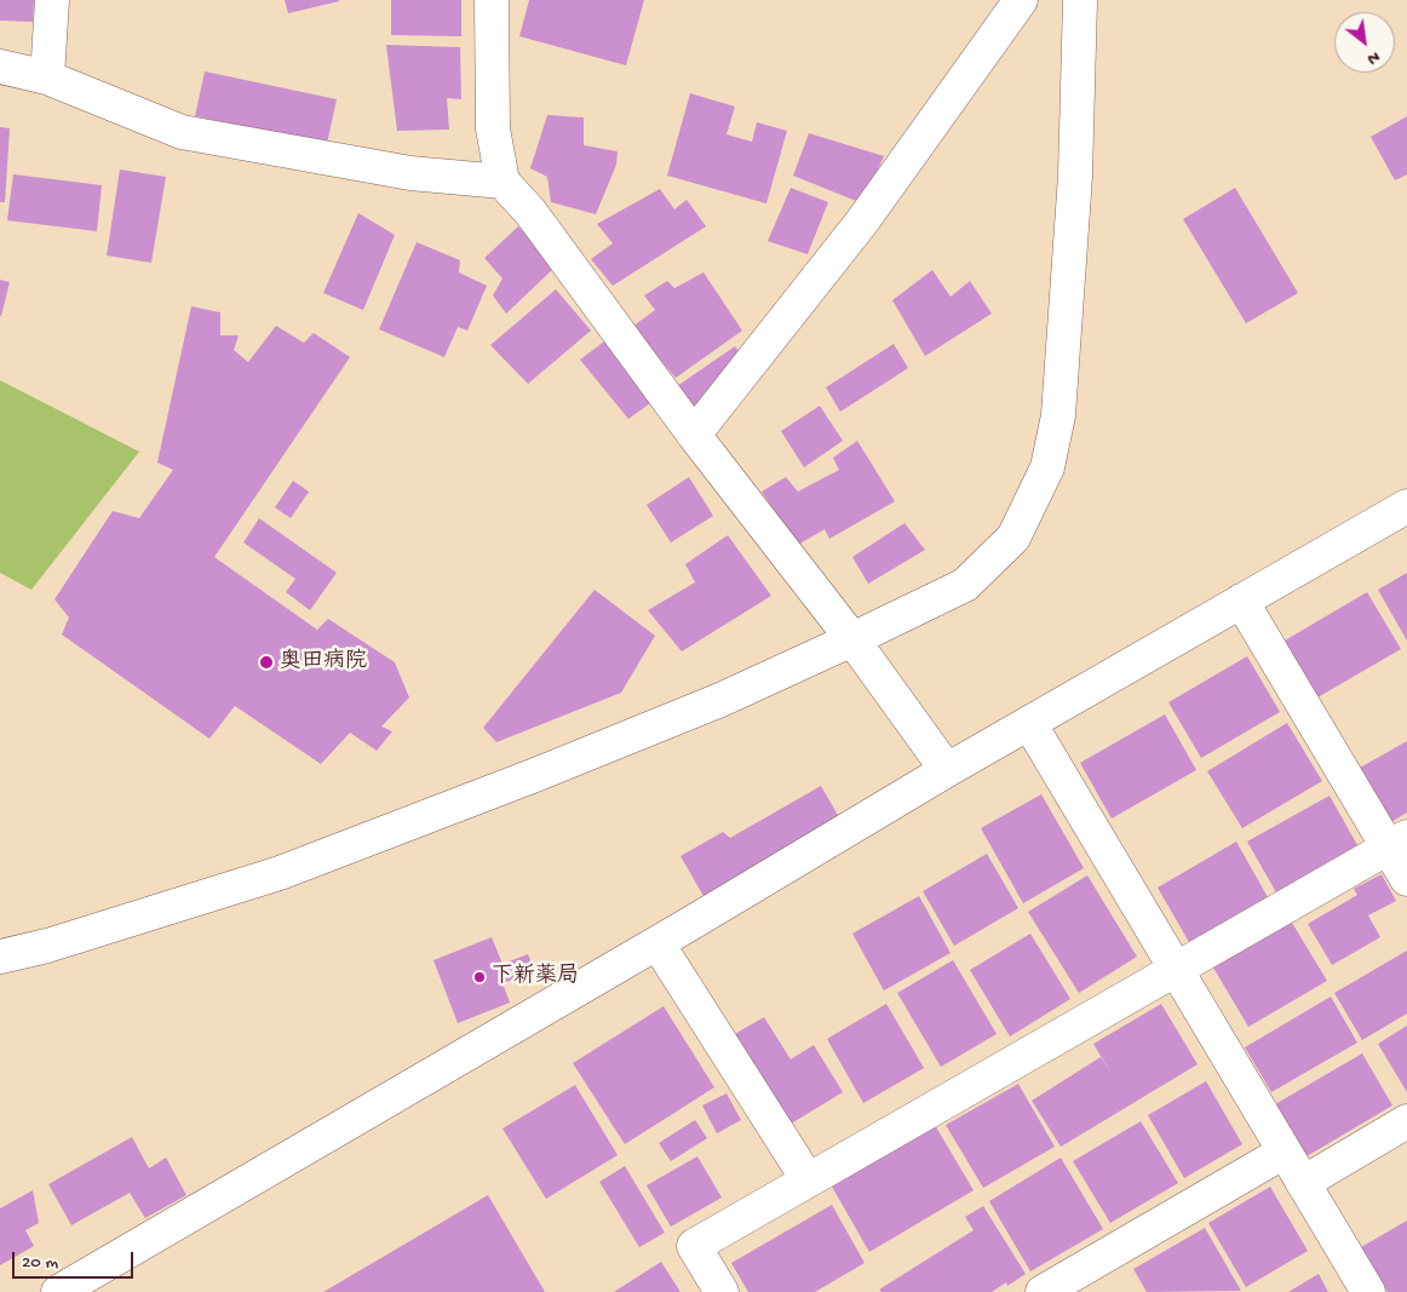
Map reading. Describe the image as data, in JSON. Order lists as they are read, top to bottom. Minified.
{"places":["奥田病院","下新薬局"],"scale_bar":"20 m","north":"bottom right"}
